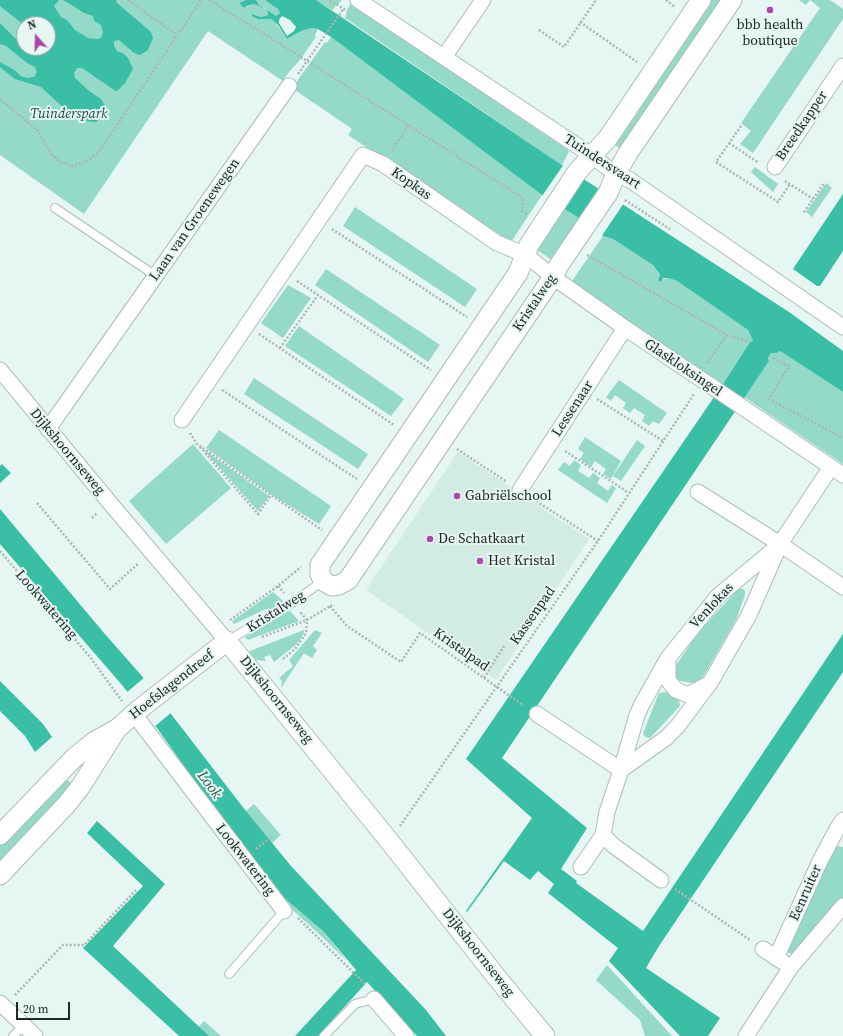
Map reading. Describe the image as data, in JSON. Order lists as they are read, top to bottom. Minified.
{"streets":{"street":["Breedkapper","Tuindersvaart","Kopkas","Laan van Groenewegen","Kristalweg","Glaskloksingel","Lessenaar","Dijkshoornseweg","Lookwatering","Venlokas","Hoefslagendreef","Eenruiter"],"path":["Kassenpad","Kristalpad"]},"crossings":[["Tuindersvaart","Kristalweg"],["Kopkas","Glaskloksingel"],["Laan van Groenewegen","Dijkshoornseweg"],["Kristalweg","Glaskloksingel"],["Kristalweg","Dijkshoornseweg"],["Kristalweg","Kristalpad"],["Kristalweg","Hoefslagendreef"],["Glaskloksingel","Lessenaar"],["Glaskloksingel","Venlokas"],["Glaskloksingel","Kassenpad"],["Dijkshoornseweg","Kassenpad"],["Dijkshoornseweg","Hoefslagendreef"],["Lookwatering","Hoefslagendreef"],["Kassenpad","Kristalpad"]],"water":["Look"],"parks":["Tuinderspark"],"places":["bbb health boutique","Gabriëlschool","De Schatkaart","Het Kristal"],"scale_bar":"20 m","north":"top"}
